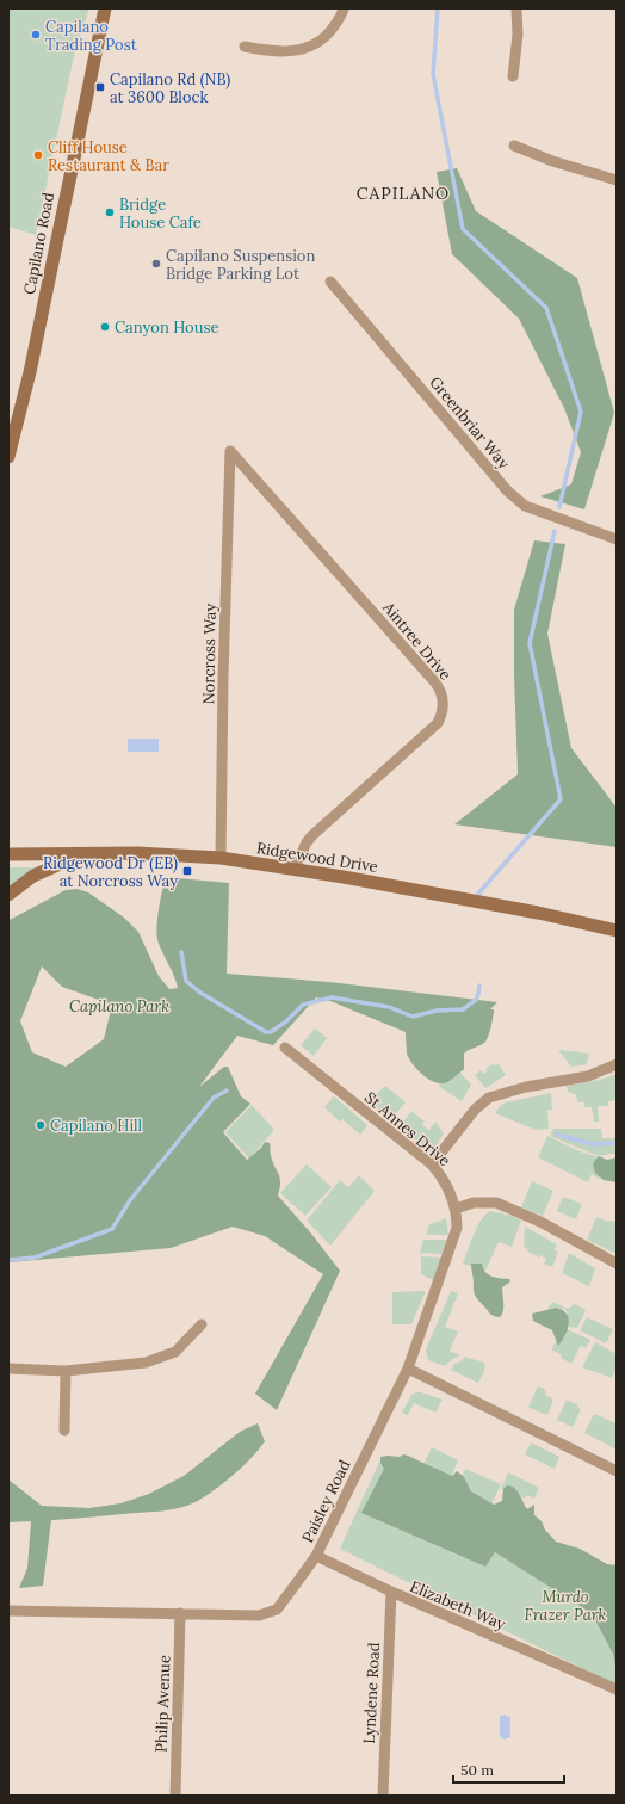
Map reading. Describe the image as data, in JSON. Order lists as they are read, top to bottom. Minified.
{"streets":{"main road":["Capilano Road","Ridgewood Drive"],"street":["Greenbriar Way","Aintree Drive","Norcross Way","St Annes Drive","Paisley Road","Elizabeth Way","Lyndene Road","Philip Avenue"]},"crossings":[["Aintree Drive","Norcross Way"],["Aintree Drive","Ridgewood Drive"],["Norcross Way","Ridgewood Drive"],["St Annes Drive","Paisley Road"],["Paisley Road","Elizabeth Way"],["Paisley Road","Philip Avenue"],["Elizabeth Way","Lyndene Road"]],"districts":["CAPILANO"],"parks":["Capilano Park","Murdo Frazer Park"],"places":{"other":["Capilano Trading Post","Cliff House Restaurant & Bar","Bridge House Cafe","Capilano Suspension Bridge Parking Lot","Canyon House","Capilano Hill"],"transit":["Capilano Rd (NB) at 3600 Block","Ridgewood Dr (EB) at Norcross Way"]},"scale_bar":"50 m"}
